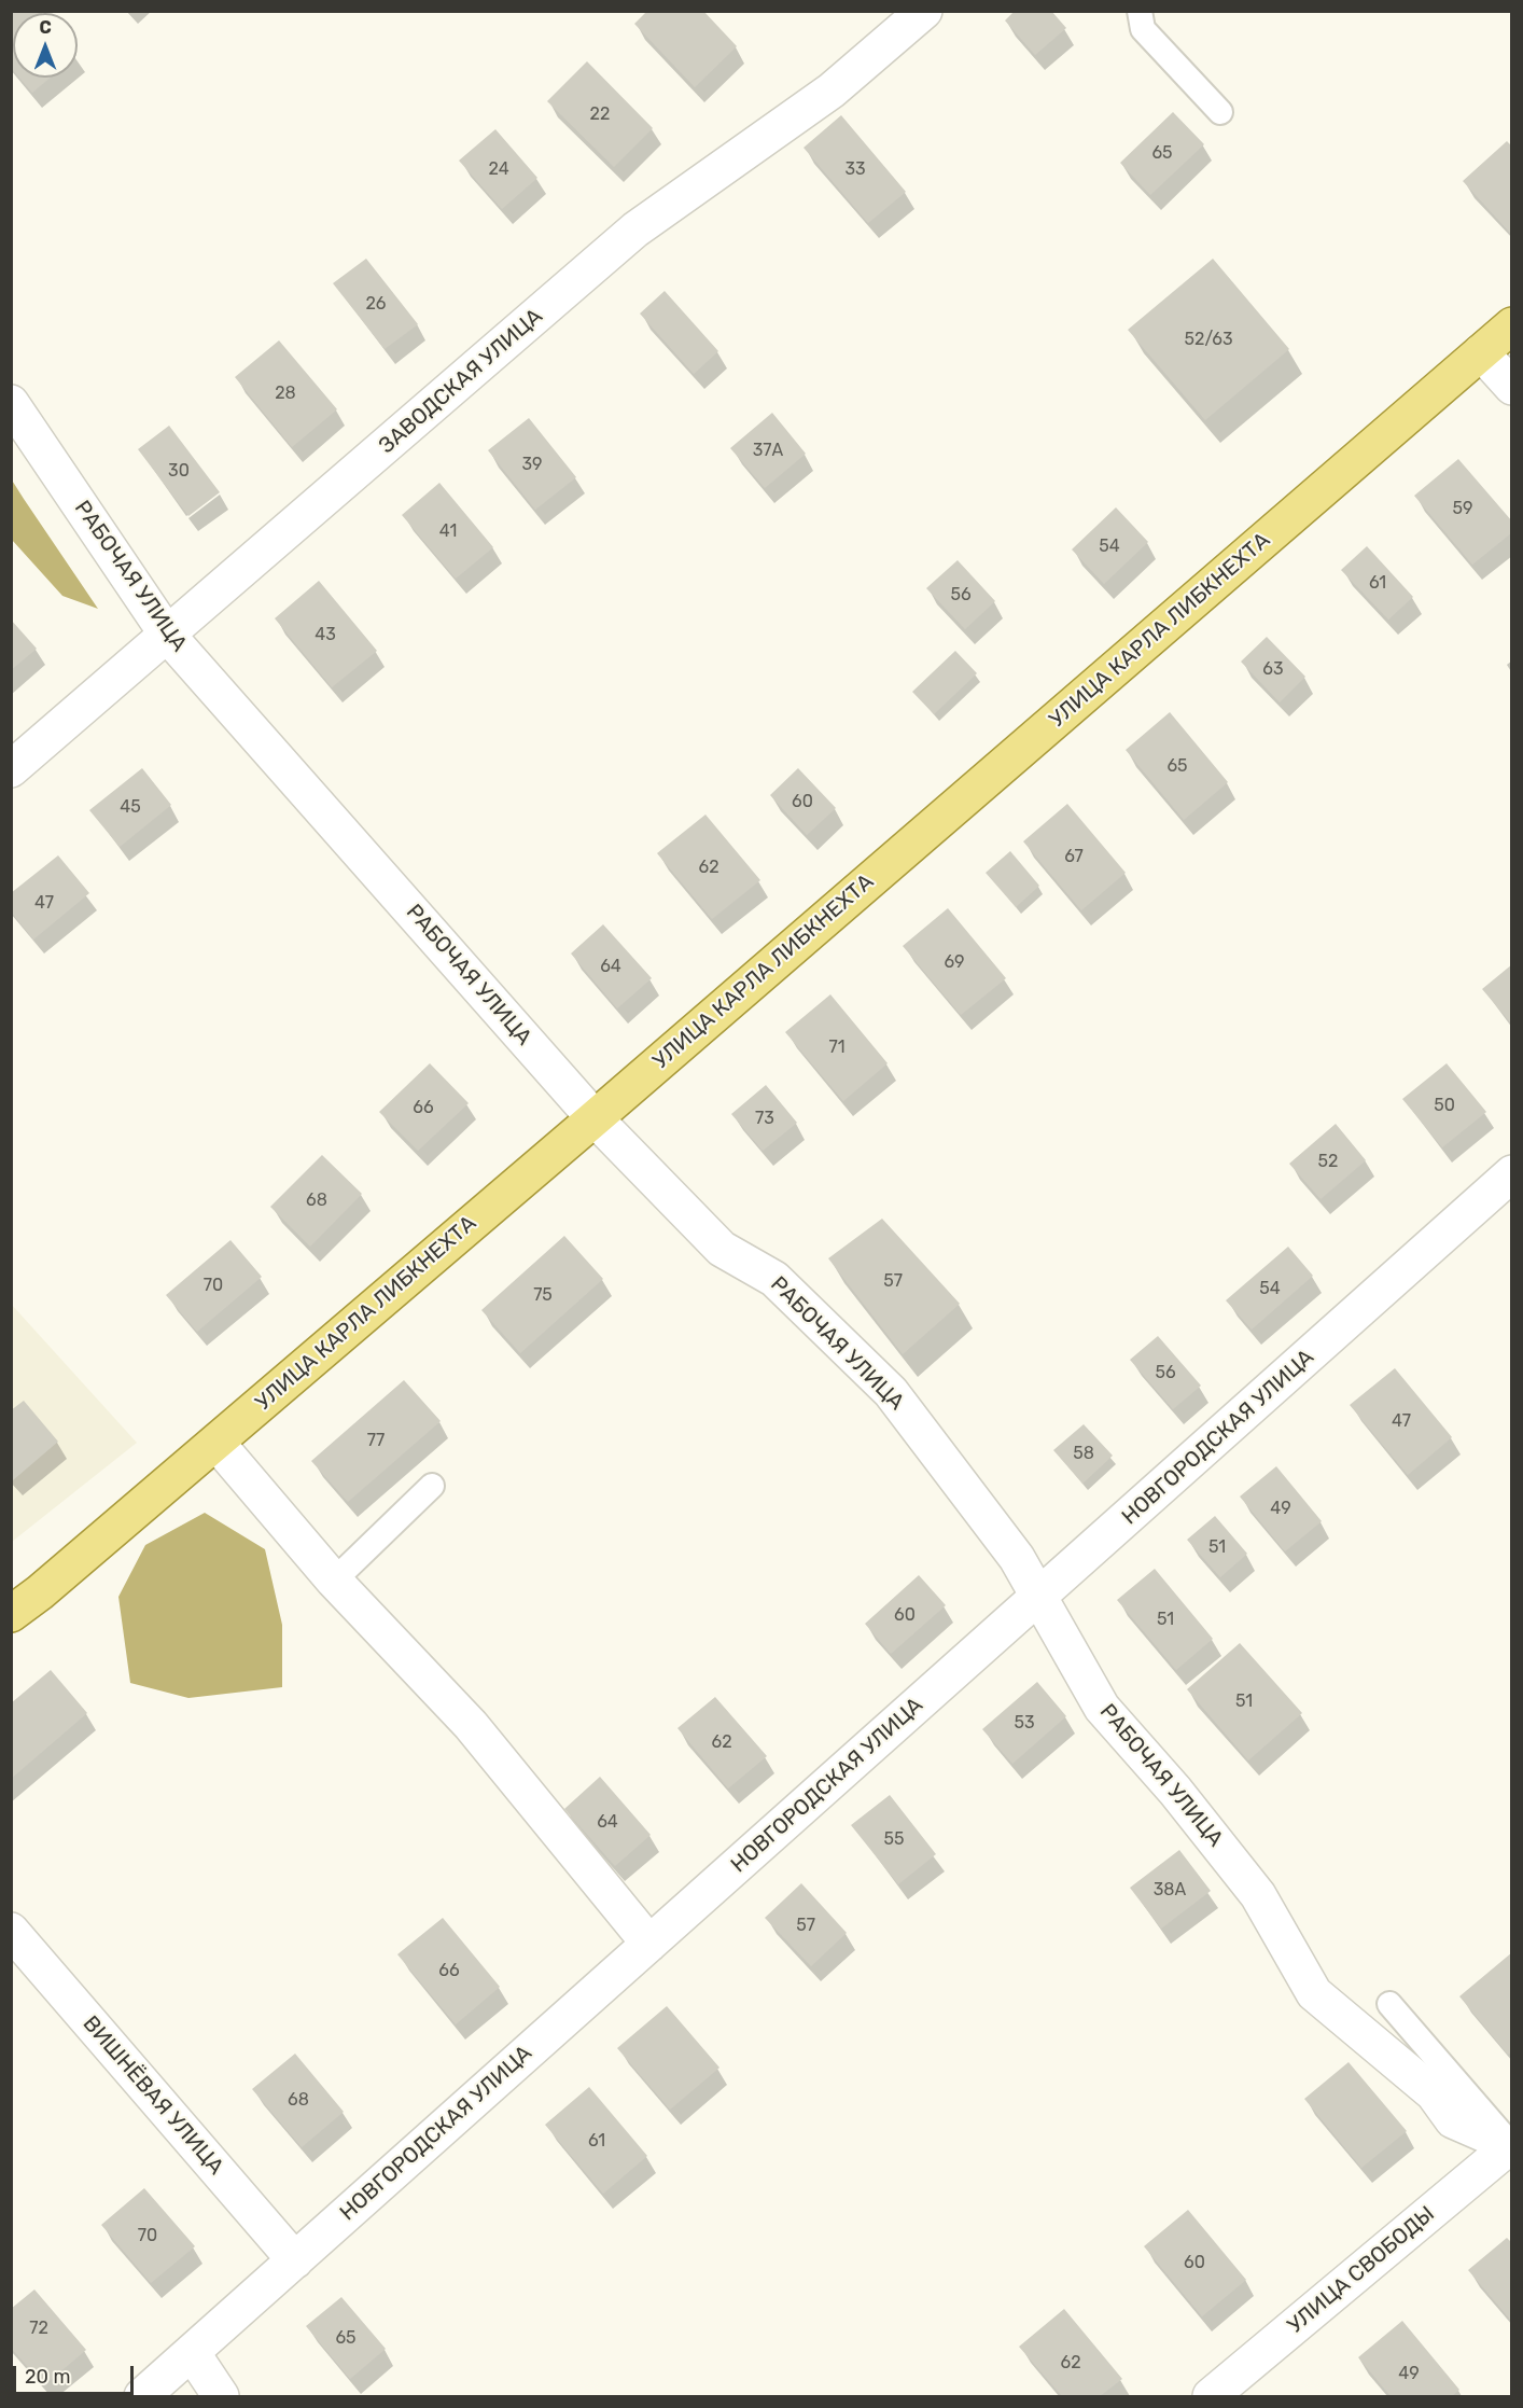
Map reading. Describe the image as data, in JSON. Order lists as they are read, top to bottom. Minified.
{"streets":{"main road":["УЛИЦА КАРЛА ЛИБКНЕХТА"],"street":["ЗАВОДСКАЯ УЛИЦА","РАБОЧАЯ УЛИЦА","НОВГОРОДСКАЯ УЛИЦА","ВИШНЁВАЯ УЛИЦА","УЛИЦА СВОБОДЫ"]},"crossings":[["ЗАВОДСКАЯ УЛИЦА","РАБОЧАЯ УЛИЦА"],["РАБОЧАЯ УЛИЦА","УЛИЦА КАРЛА ЛИБКНЕХТА"],["РАБОЧАЯ УЛИЦА","НОВГОРОДСКАЯ УЛИЦА"],["РАБОЧАЯ УЛИЦА","УЛИЦА СВОБОДЫ"],["НОВГОРОДСКАЯ УЛИЦА","ВИШНЁВАЯ УЛИЦА"]],"house_numbers":["22","65","24","33","26","52/63","28","37А","39","30","59","41","54","61","56","43","63","65","60","45","67","62","47","69","64","71","50","66","73","52","68","57","70","54","75","56","47","77","58","49","51","60","51","51","53","62","64","55","38А","57","66","68","61","70","60","72","65","62","49"],"scale_bar":"20 m","north":"top"}
